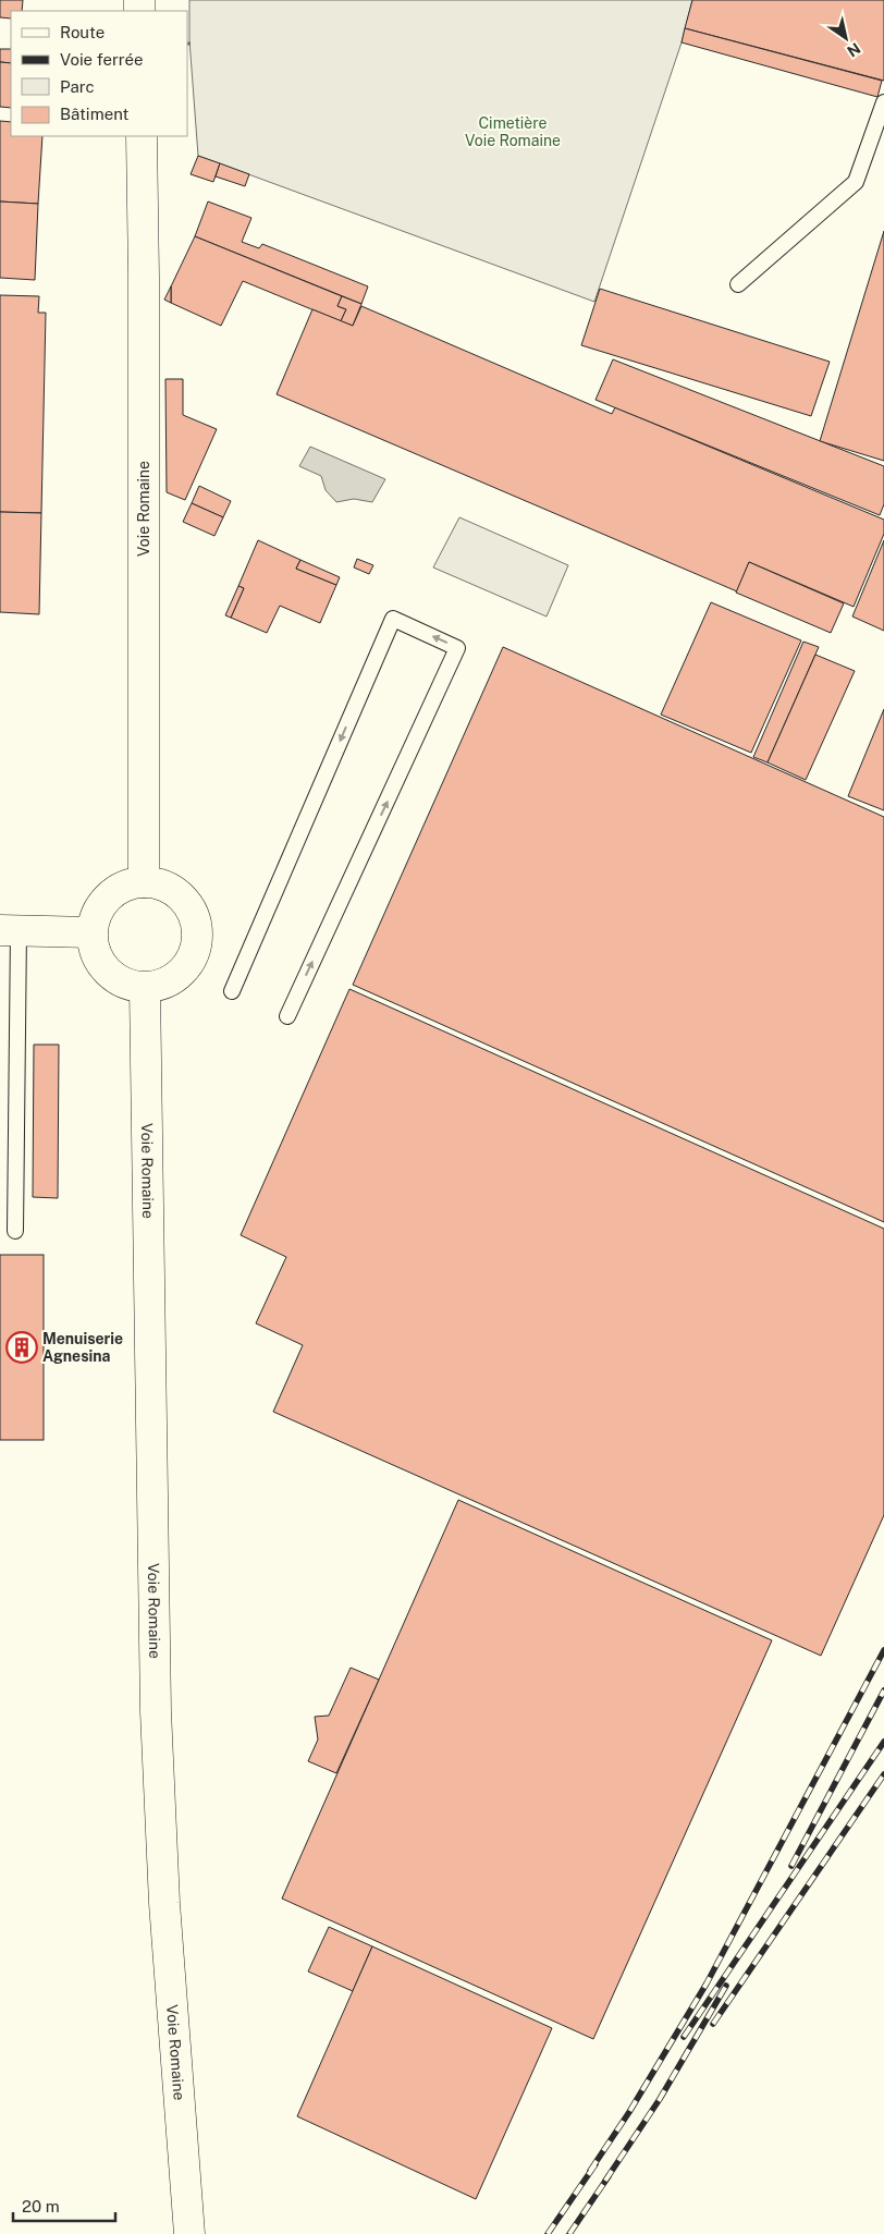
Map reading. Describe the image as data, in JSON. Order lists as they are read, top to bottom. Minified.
{"streets":{"main road":["Voie Romaine"]},"parks":["Cimetière Voie Romaine"],"places":{"building":["Menuiserie Agnesina"]},"legend":["Route","Voie ferrée","Parc","Bâtiment"],"scale_bar":"20 m","north":"bottom right"}
